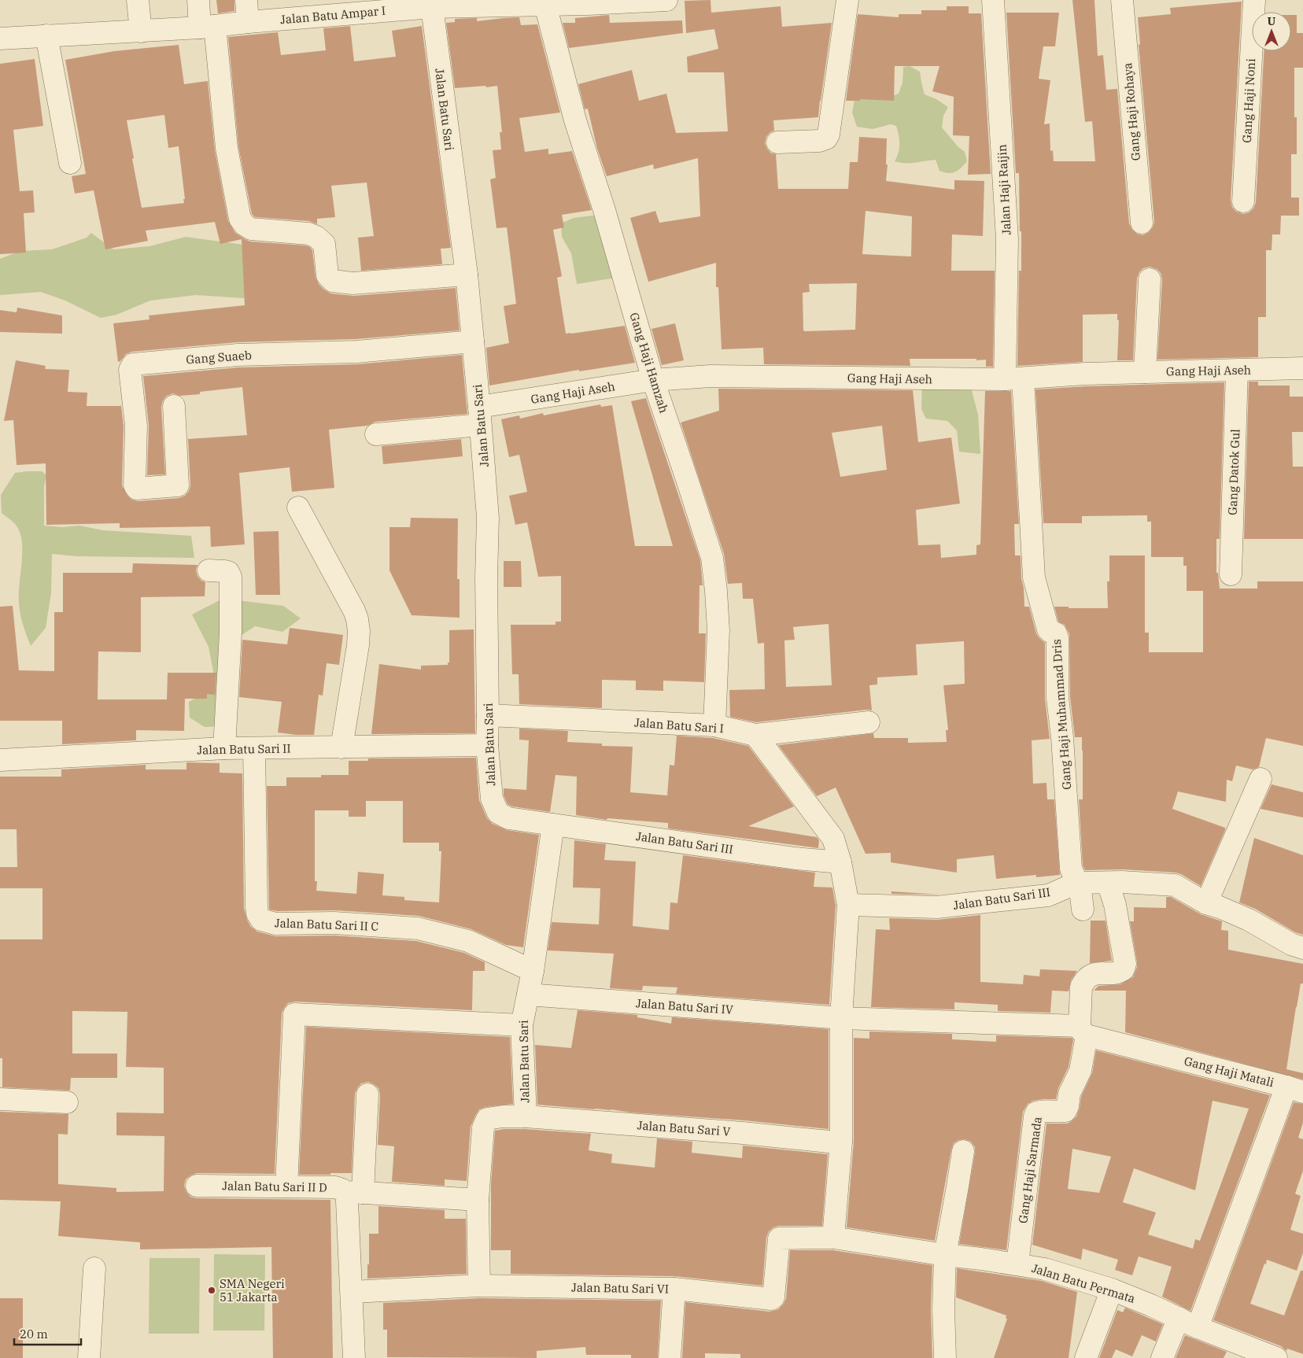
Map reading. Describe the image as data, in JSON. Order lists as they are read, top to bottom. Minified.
{"streets":{"street":["Jalan Batu Ampar I","Gang Haji Noni","Jalan Batu Sari","Gang Haji Rohaya","Jalan Haji Raijin","Gang Suaeb","Gang Haji Hamzah","Gang Haji Aseh","Gang Datok Gul","Gang Haji Muhammad Dris","Jalan Batu Sari I","Jalan Batu Sari II","Jalan Batu Sari III","Jalan Batu Sari II C","Jalan Batu Sari IV","Gang Haji Matali","Jalan Batu Sari V","Gang Haji Sarmada","Jalan Batu Sari II D","Jalan Batu Permata","Jalan Batu Sari VI"]},"crossings":[["Jalan Batu Ampar I","Jalan Batu Sari"],["Jalan Batu Ampar I","Gang Haji Hamzah"],["Jalan Batu Sari","Gang Suaeb"],["Jalan Batu Sari","Gang Haji Aseh"],["Jalan Batu Sari","Jalan Batu Sari I"],["Jalan Batu Sari","Jalan Batu Sari II"],["Jalan Batu Sari","Jalan Batu Sari III"],["Jalan Batu Sari","Jalan Batu Sari II C"],["Jalan Batu Sari","Jalan Batu Sari IV"],["Jalan Batu Sari","Jalan Batu Sari V"],["Jalan Haji Raijin","Gang Haji Aseh"],["Jalan Haji Raijin","Gang Haji Muhammad Dris"],["Gang Haji Hamzah","Gang Haji Aseh"],["Gang Haji Hamzah","Jalan Batu Sari I"],["Gang Haji Aseh","Gang Datok Gul"],["Gang Haji Aseh","Gang Haji Muhammad Dris"],["Gang Haji Muhammad Dris","Jalan Batu Sari III"],["Jalan Batu Sari II","Jalan Batu Sari II C"],["Jalan Batu Sari IV","Gang Haji Matali"],["Jalan Batu Sari IV","Gang Haji Sarmada"],["Gang Haji Matali","Gang Haji Sarmada"],["Gang Haji Matali","Jalan Batu Permata"],["Gang Haji Sarmada","Jalan Batu Permata"],["Jalan Batu Permata","Jalan Batu Sari VI"]],"places":["SMA Negeri 51 Jakarta"],"scale_bar":"20 m","north":"top"}
